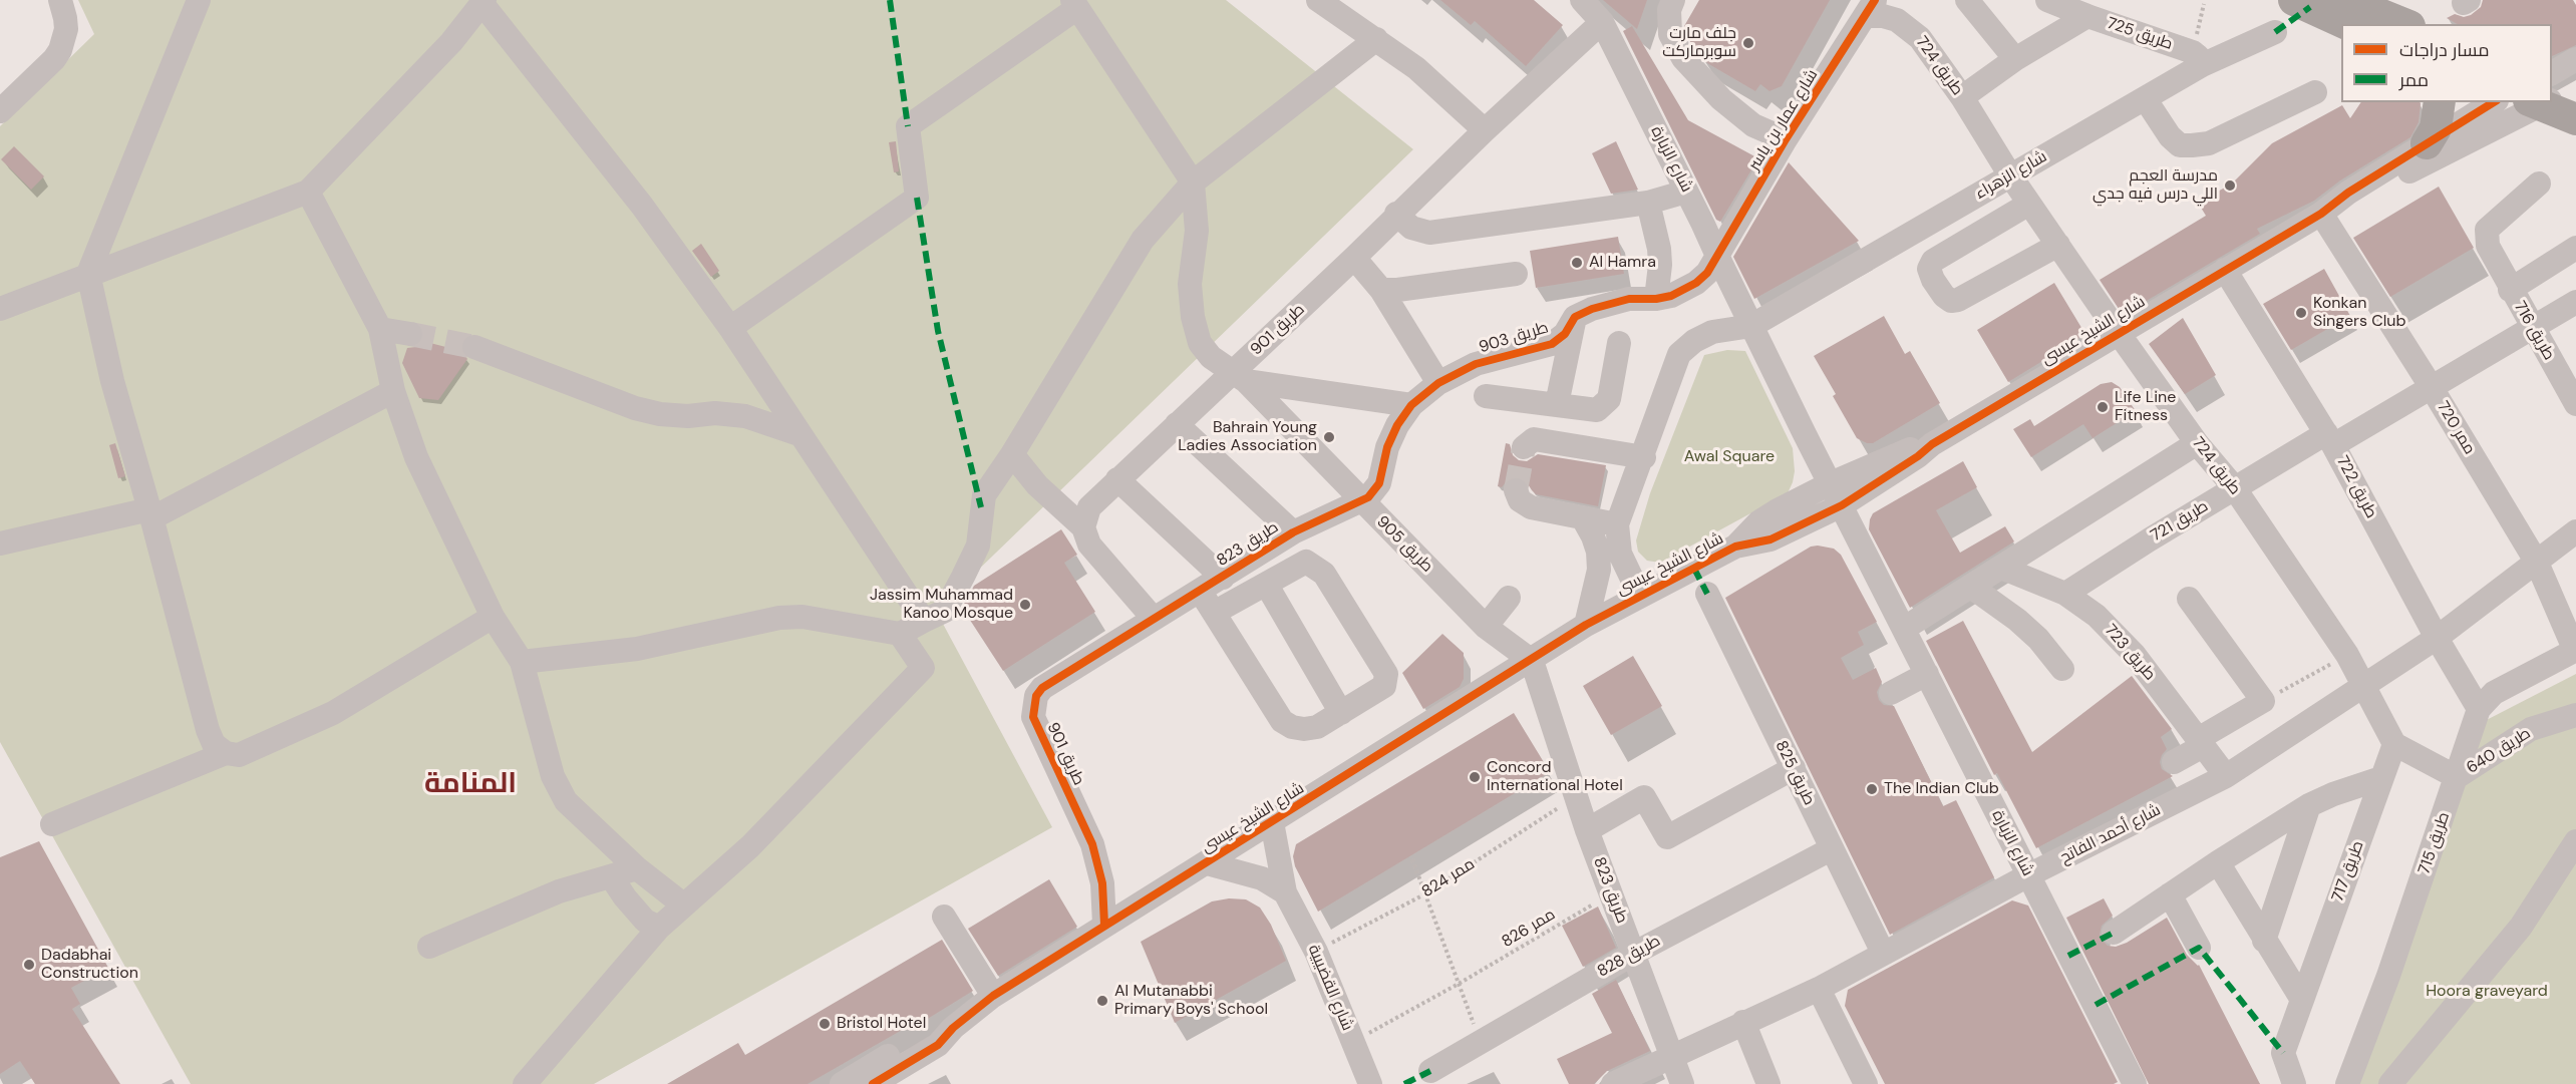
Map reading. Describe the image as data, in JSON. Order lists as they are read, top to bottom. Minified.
{"streets":{"street":["طريق 725","طريق 724","شارع عمار بن ياسر","شارع الزبارة","شارع الزهراء","طريق 901","شارع الشيخ عيسى","طريق 716","طريق 903","ممر 720","طريق 722","طريق 721","طريق 823","طريق 905","طريق 723","طريق 640","طريق 825","شارع أحمد الفاتح","طريق 715","طريق 717","طريق 828","شارع القضيبية"],"path":["ممر 824","ممر 826"]},"crossings":[["طريق 725","طريق 724"],["طريق 725","شارع الزهراء"],["طريق 724","شارع عمار بن ياسر"],["طريق 724","شارع الزهراء"],["طريق 724","شارع الشيخ عيسى"],["طريق 724","طريق 721"],["طريق 724","شارع أحمد الفاتح"],["طريق 724","طريق 717"],["شارع عمار بن ياسر","شارع الزبارة"],["شارع الزبارة","شارع الزهراء"],["شارع الزبارة","طريق 901"],["شارع الزبارة","شارع الشيخ عيسى"],["شارع الزبارة","شارع أحمد الفاتح"],["طريق 901","شارع الشيخ عيسى"],["طريق 901","طريق 823"],["طريق 901","طريق 905"],["شارع الشيخ عيسى","ممر 720"],["شارع الشيخ عيسى","طريق 722"],["شارع الشيخ عيسى","طريق 823"],["شارع الشيخ عيسى","طريق 905"],["شارع الشيخ عيسى","شارع القضيبية"],["طريق 716","طريق 721"],["طريق 903","طريق 823"],["طريق 903","طريق 905"],["ممر 720","طريق 721"],["ممر 720","شارع أحمد الفاتح"],["طريق 722","طريق 721"],["طريق 722","شارع أحمد الفاتح"],["طريق 722","طريق 715"],["طريق 721","طريق 723"],["طريق 823","طريق 905"],["طريق 823","شارع أحمد الفاتح"],["طريق 823","ممر 824"],["طريق 823","ممر 826"],["طريق 823","طريق 828"],["طريق 723","شارع أحمد الفاتح"],["طريق 640","طريق 715"],["طريق 825","شارع أحمد الفاتح"],["طريق 825","طريق 828"],["ممر 824","شارع القضيبية"],["ممر 826","شارع القضيبية"]],"districts":["المنامة"],"parks":["Awal Square","Hoora graveyard"],"places":["جلف مارت سوبرماركت","مدرسة العجم اللي درس فيه جدي","Al Hamra","Konkan Singers Club","Life Line Fitness","Bahrain Young Ladies Association","Jassim Muhammad Kanoo Mosque","Concord International Hotel","The Indian Club","Dadabhai Construction","Al Mutanabbi Primary Boys' School","Bristol Hotel"],"legend":["مسار دراجات","ممر"]}
